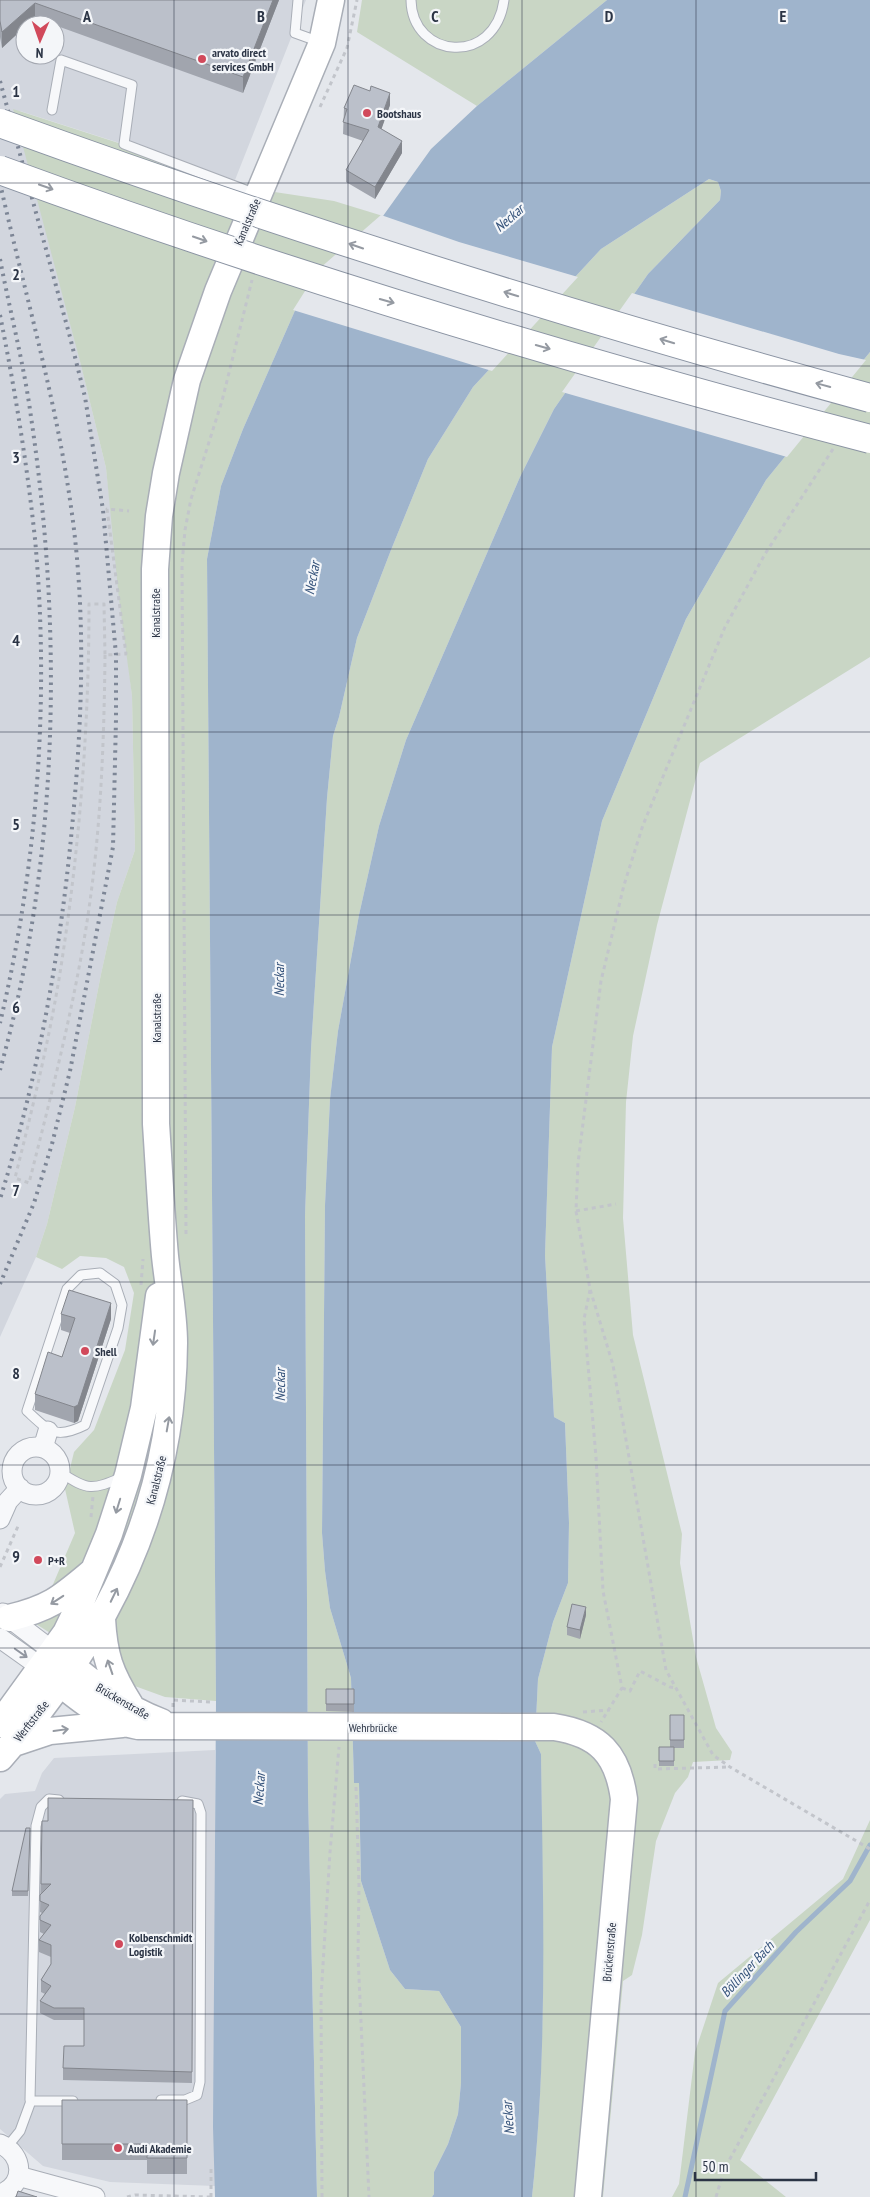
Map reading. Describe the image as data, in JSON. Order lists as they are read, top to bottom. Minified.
{"streets":{"main road":["Kanalstraße","Brückenstraße","Werftstraße","Wehrbrücke"]},"crossings":[["Kanalstraße","Brückenstraße"],["Kanalstraße","Werftstraße"],["Brückenstraße","Werftstraße"],["Brückenstraße","Wehrbrücke"]],"water":["Neckar","Böllinger Bach"],"places":["arvato direct services GmbH","Bootshaus","Shell","P+R","Kolbenschmidt Logistik","Audi Akademie"],"scale_bar":"50 m","north":"bottom","grid":{"columns":["A","B","C","D","E"],"rows":["1","2","3","4","5","6","7","8","9"]}}
